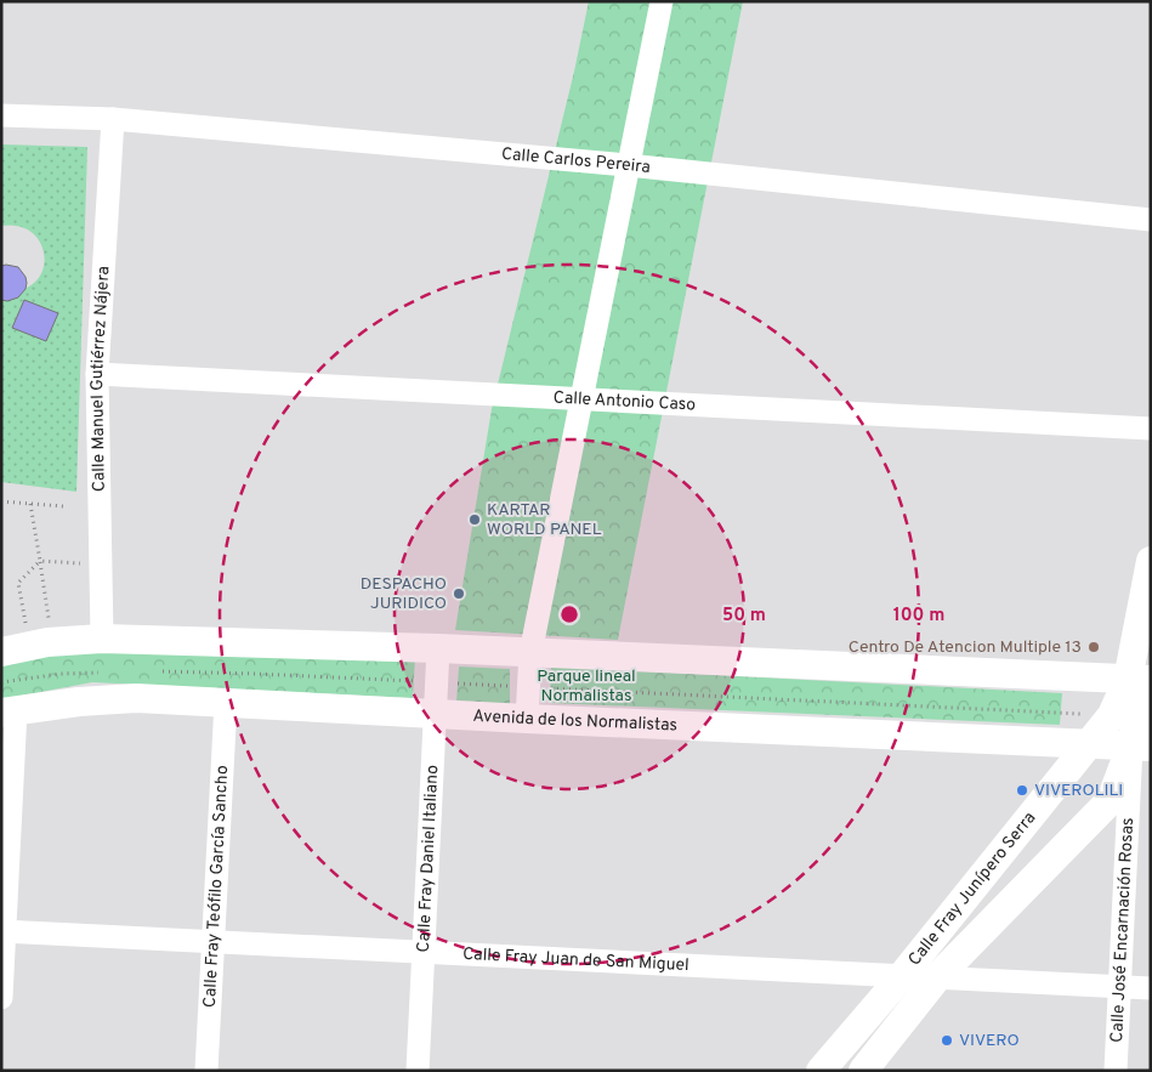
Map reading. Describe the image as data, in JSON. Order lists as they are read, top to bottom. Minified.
{"streets":{"street":["Calle Carlos Pereira","Calle Manuel Gutiérrez Nájera","Calle Antonio Caso","Avenida de los Normalistas","Calle Fray Daniel Italiano","Calle Fray Teófilo García Sancho","Calle Fray Junípero Serra","Calle José Encarnación Rosas","Calle Fray Juan de San Miguel"]},"crossings":[["Calle Carlos Pereira","Calle Manuel Gutiérrez Nájera"],["Calle Manuel Gutiérrez Nájera","Calle Antonio Caso"],["Avenida de los Normalistas","Calle Fray Daniel Italiano"],["Avenida de los Normalistas","Calle Fray Teófilo García Sancho"],["Avenida de los Normalistas","Calle Fray Junípero Serra"],["Avenida de los Normalistas","Calle José Encarnación Rosas"],["Calle Fray Daniel Italiano","Calle Fray Juan de San Miguel"],["Calle Fray Teófilo García Sancho","Calle Fray Juan de San Miguel"],["Calle Fray Junípero Serra","Calle José Encarnación Rosas"],["Calle Fray Junípero Serra","Calle Fray Juan de San Miguel"],["Calle José Encarnación Rosas","Calle Fray Juan de San Miguel"]],"parks":["Parque lineal Normalistas"],"places":["KARTAR WORLD PANEL","DESPACHO JURIDICO","Centro De Atencion Multiple 13","VIVEROLILI","VIVERO"],"rings":["50 m","100 m"]}
